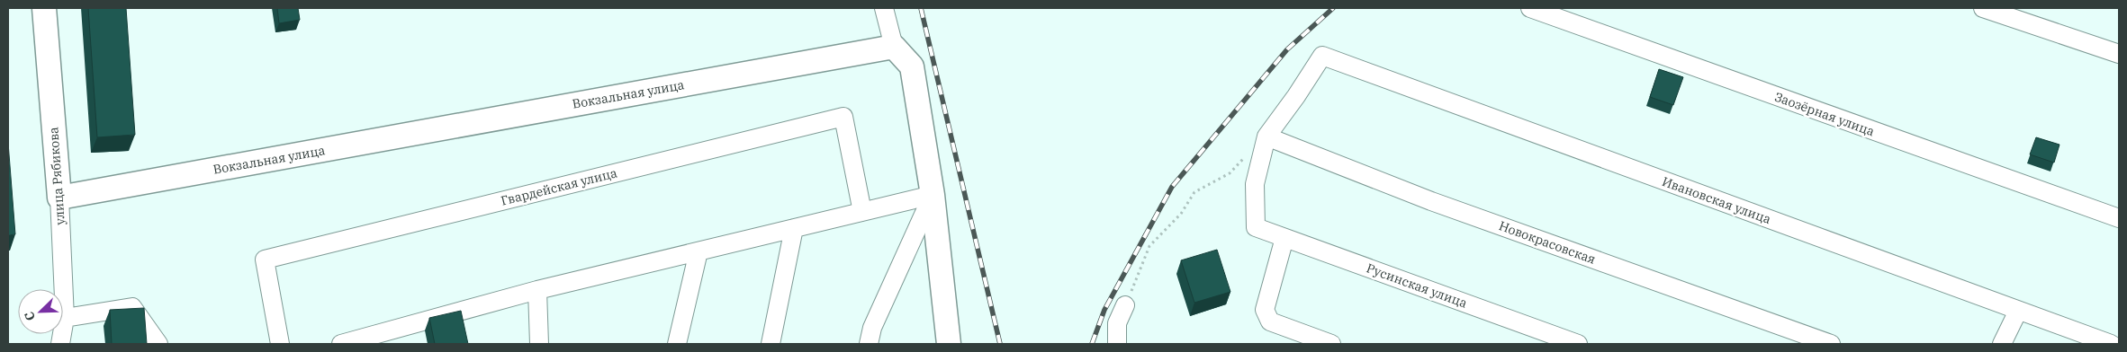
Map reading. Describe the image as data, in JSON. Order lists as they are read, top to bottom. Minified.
{"streets":{"main road":["Вокзальная улица","улица Рябикова"],"street":["Заозёрная улица","Гвардейская улица","Ивановская улица","Новокрасовская","Русинская улица"]},"crossings":[["Вокзальная улица","улица Рябикова"],["Ивановская улица","Новокрасовская"],["Ивановская улица","Русинская улица"],["Новокрасовская","Русинская улица"]],"north":"bottom left"}
